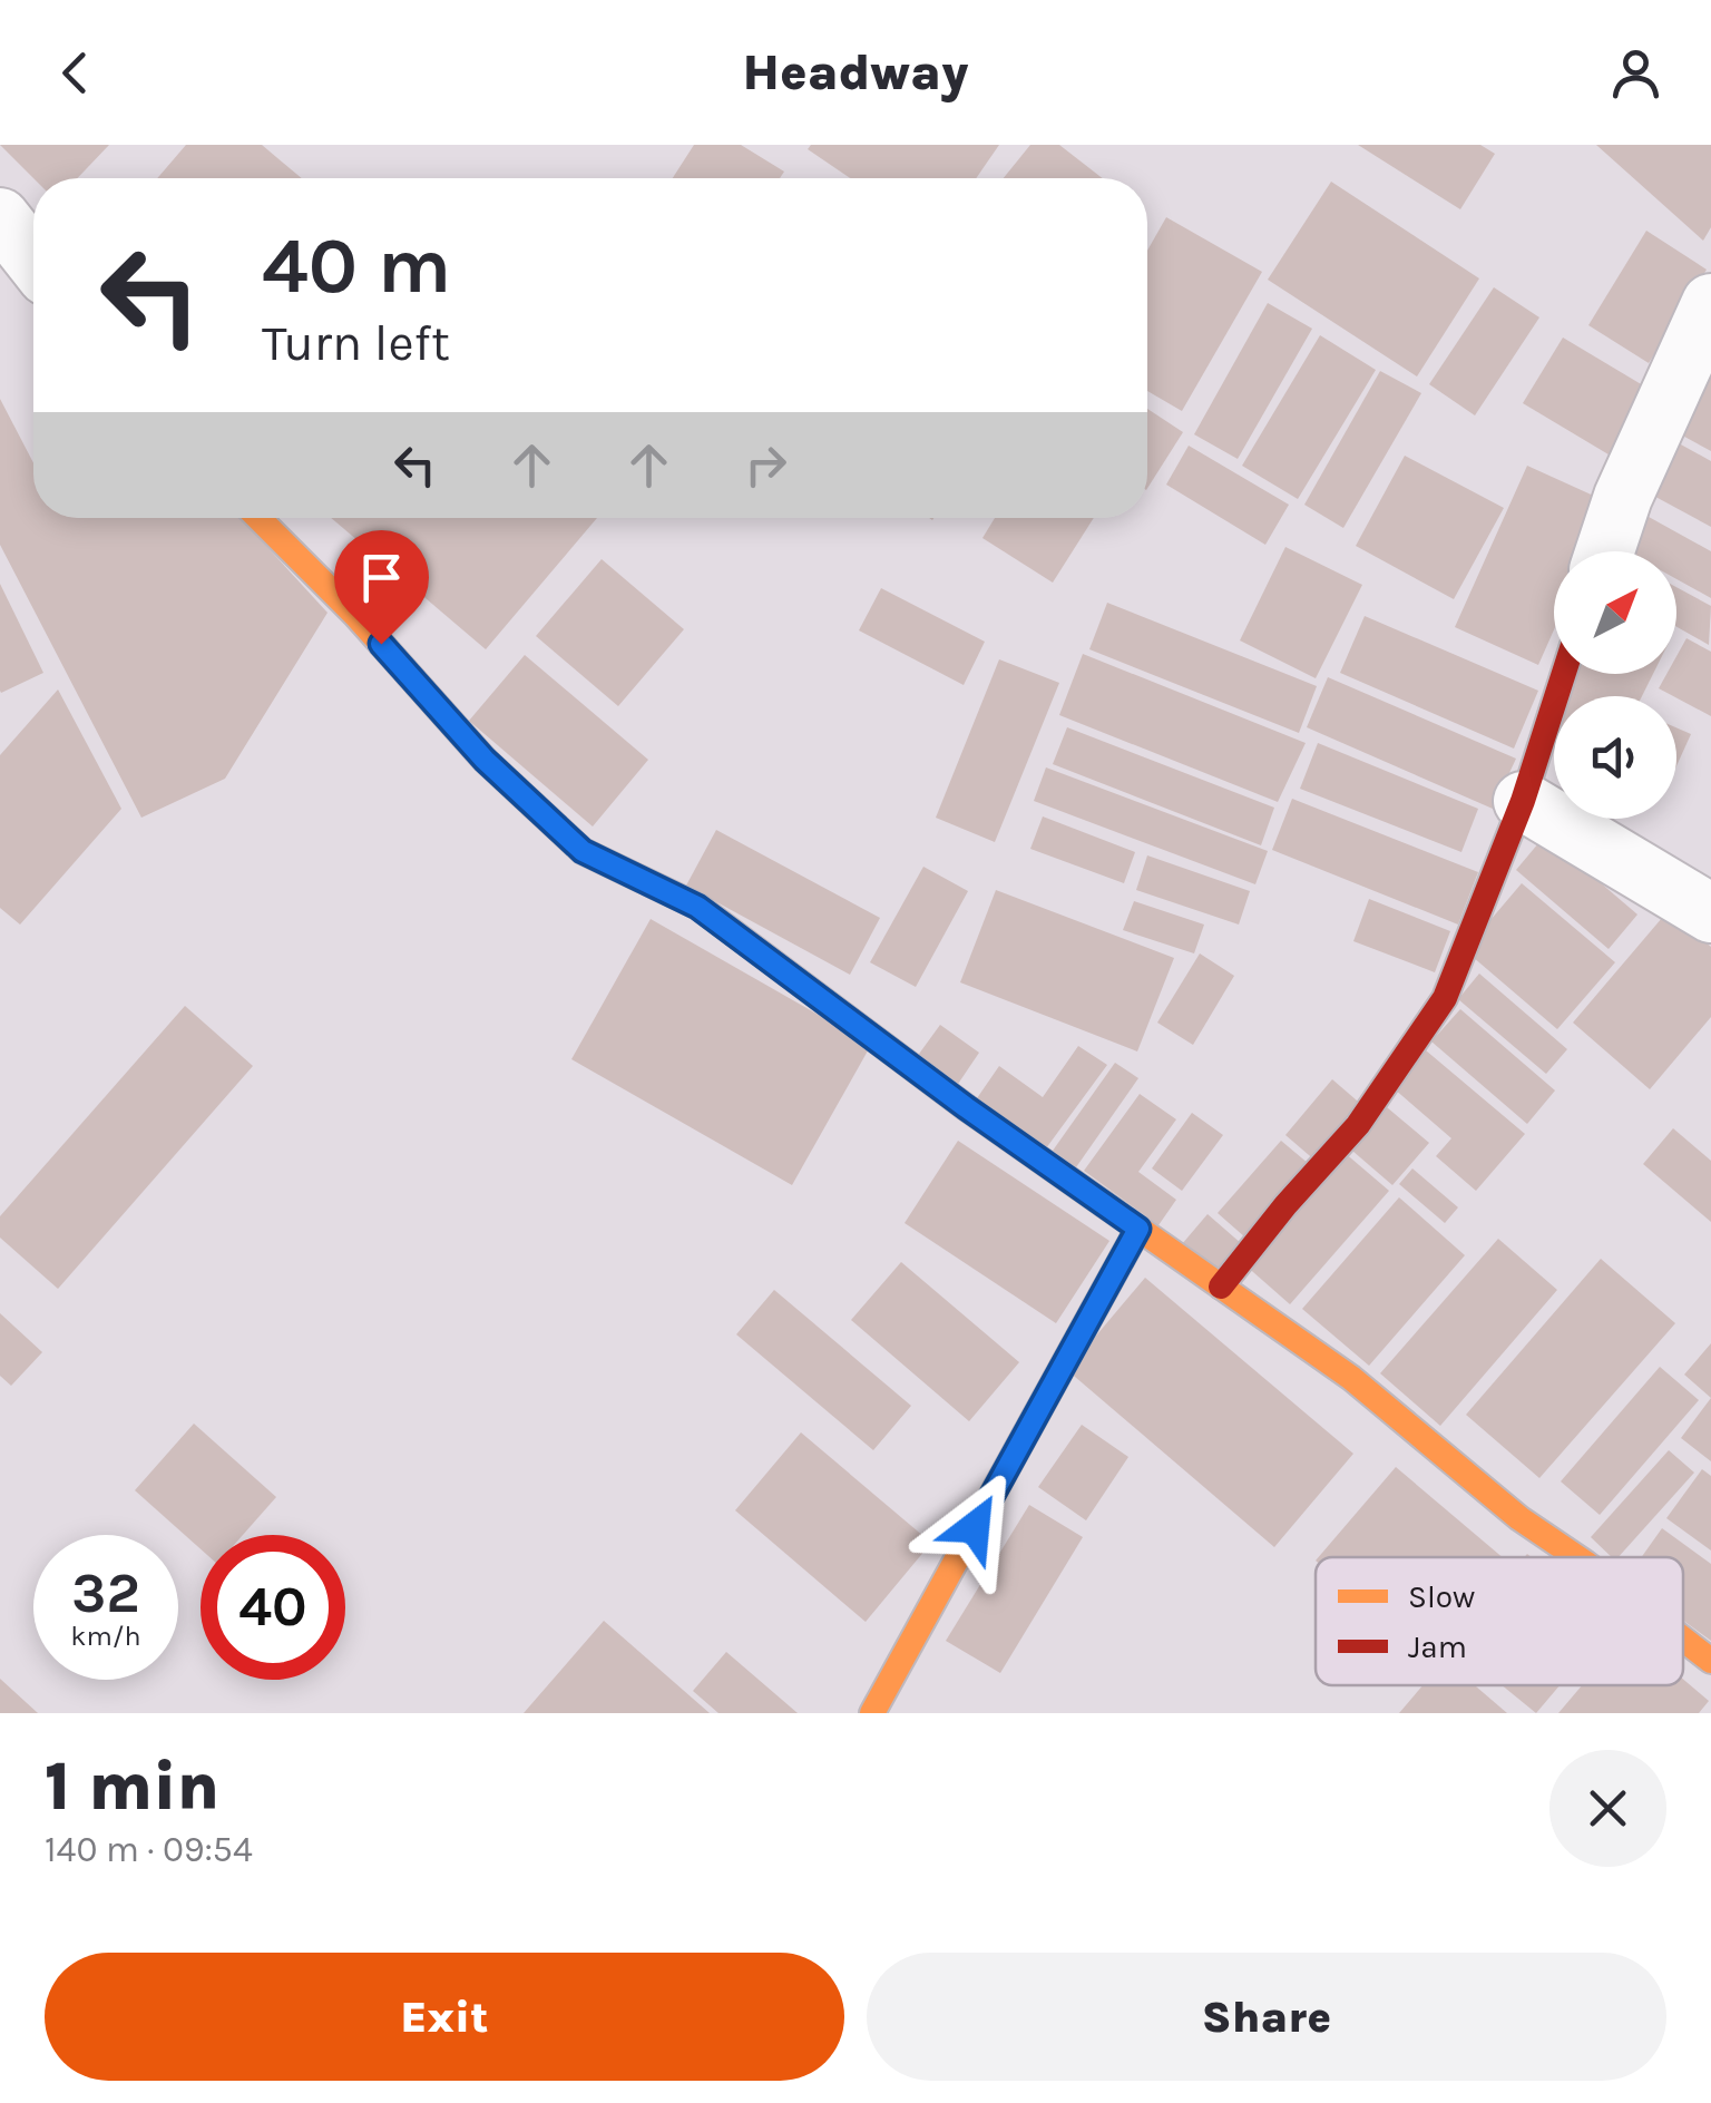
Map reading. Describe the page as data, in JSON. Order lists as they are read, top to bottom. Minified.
{"legend":["Slow","Jam"],"north":"top right","page":{"header":"Headway","turn":["40 m","Turn left"],"speed":"32 km/h","limit":"40","heading":["1 min","140 m · 09:54"],"buttons":["Exit","Share"]}}
